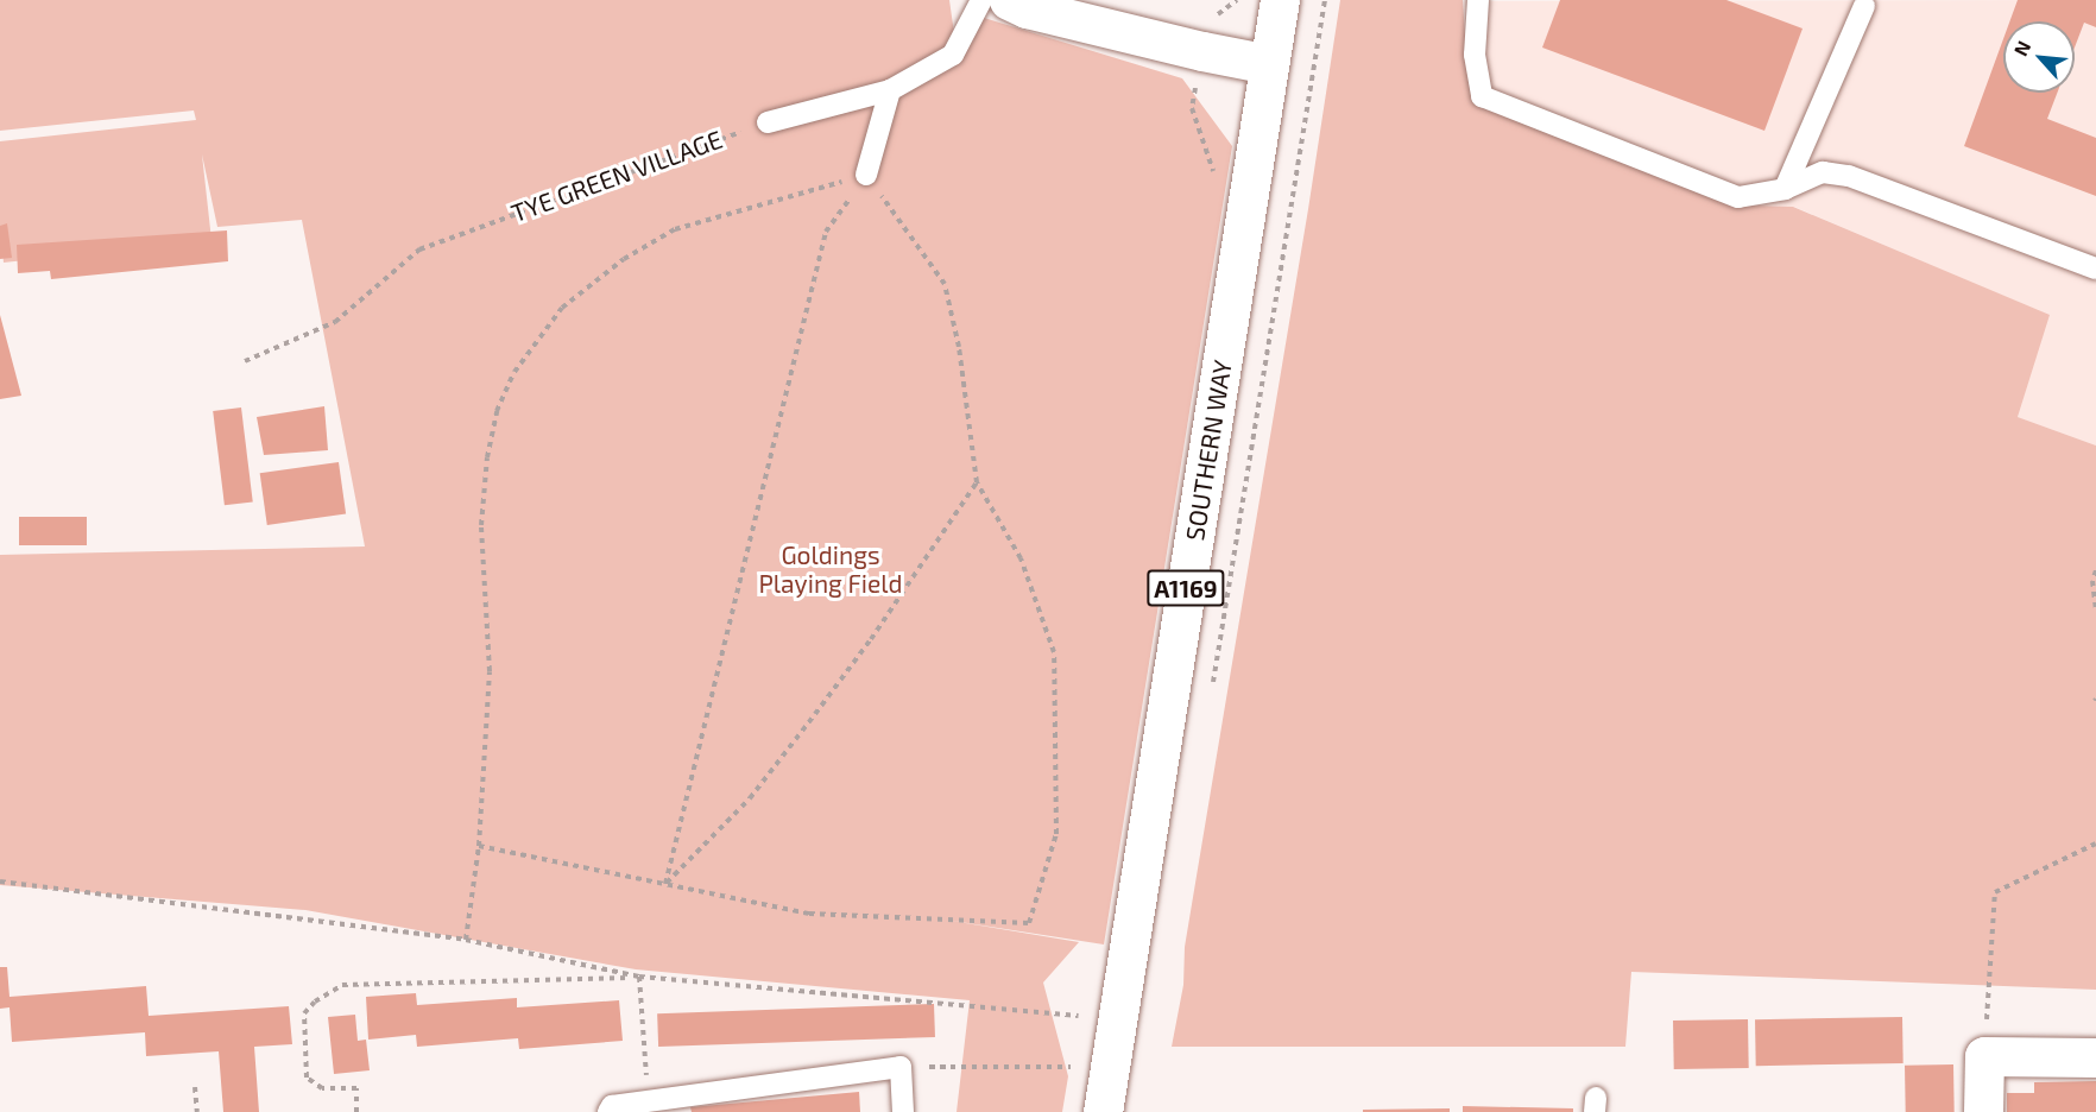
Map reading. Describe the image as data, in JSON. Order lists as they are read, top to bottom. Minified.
{"streets":{"main road":["SOUTHERN WAY","A1169"],"path":["TYE GREEN VILLAGE"]},"parks":["Goldings Playing Field"],"north":"top left"}
